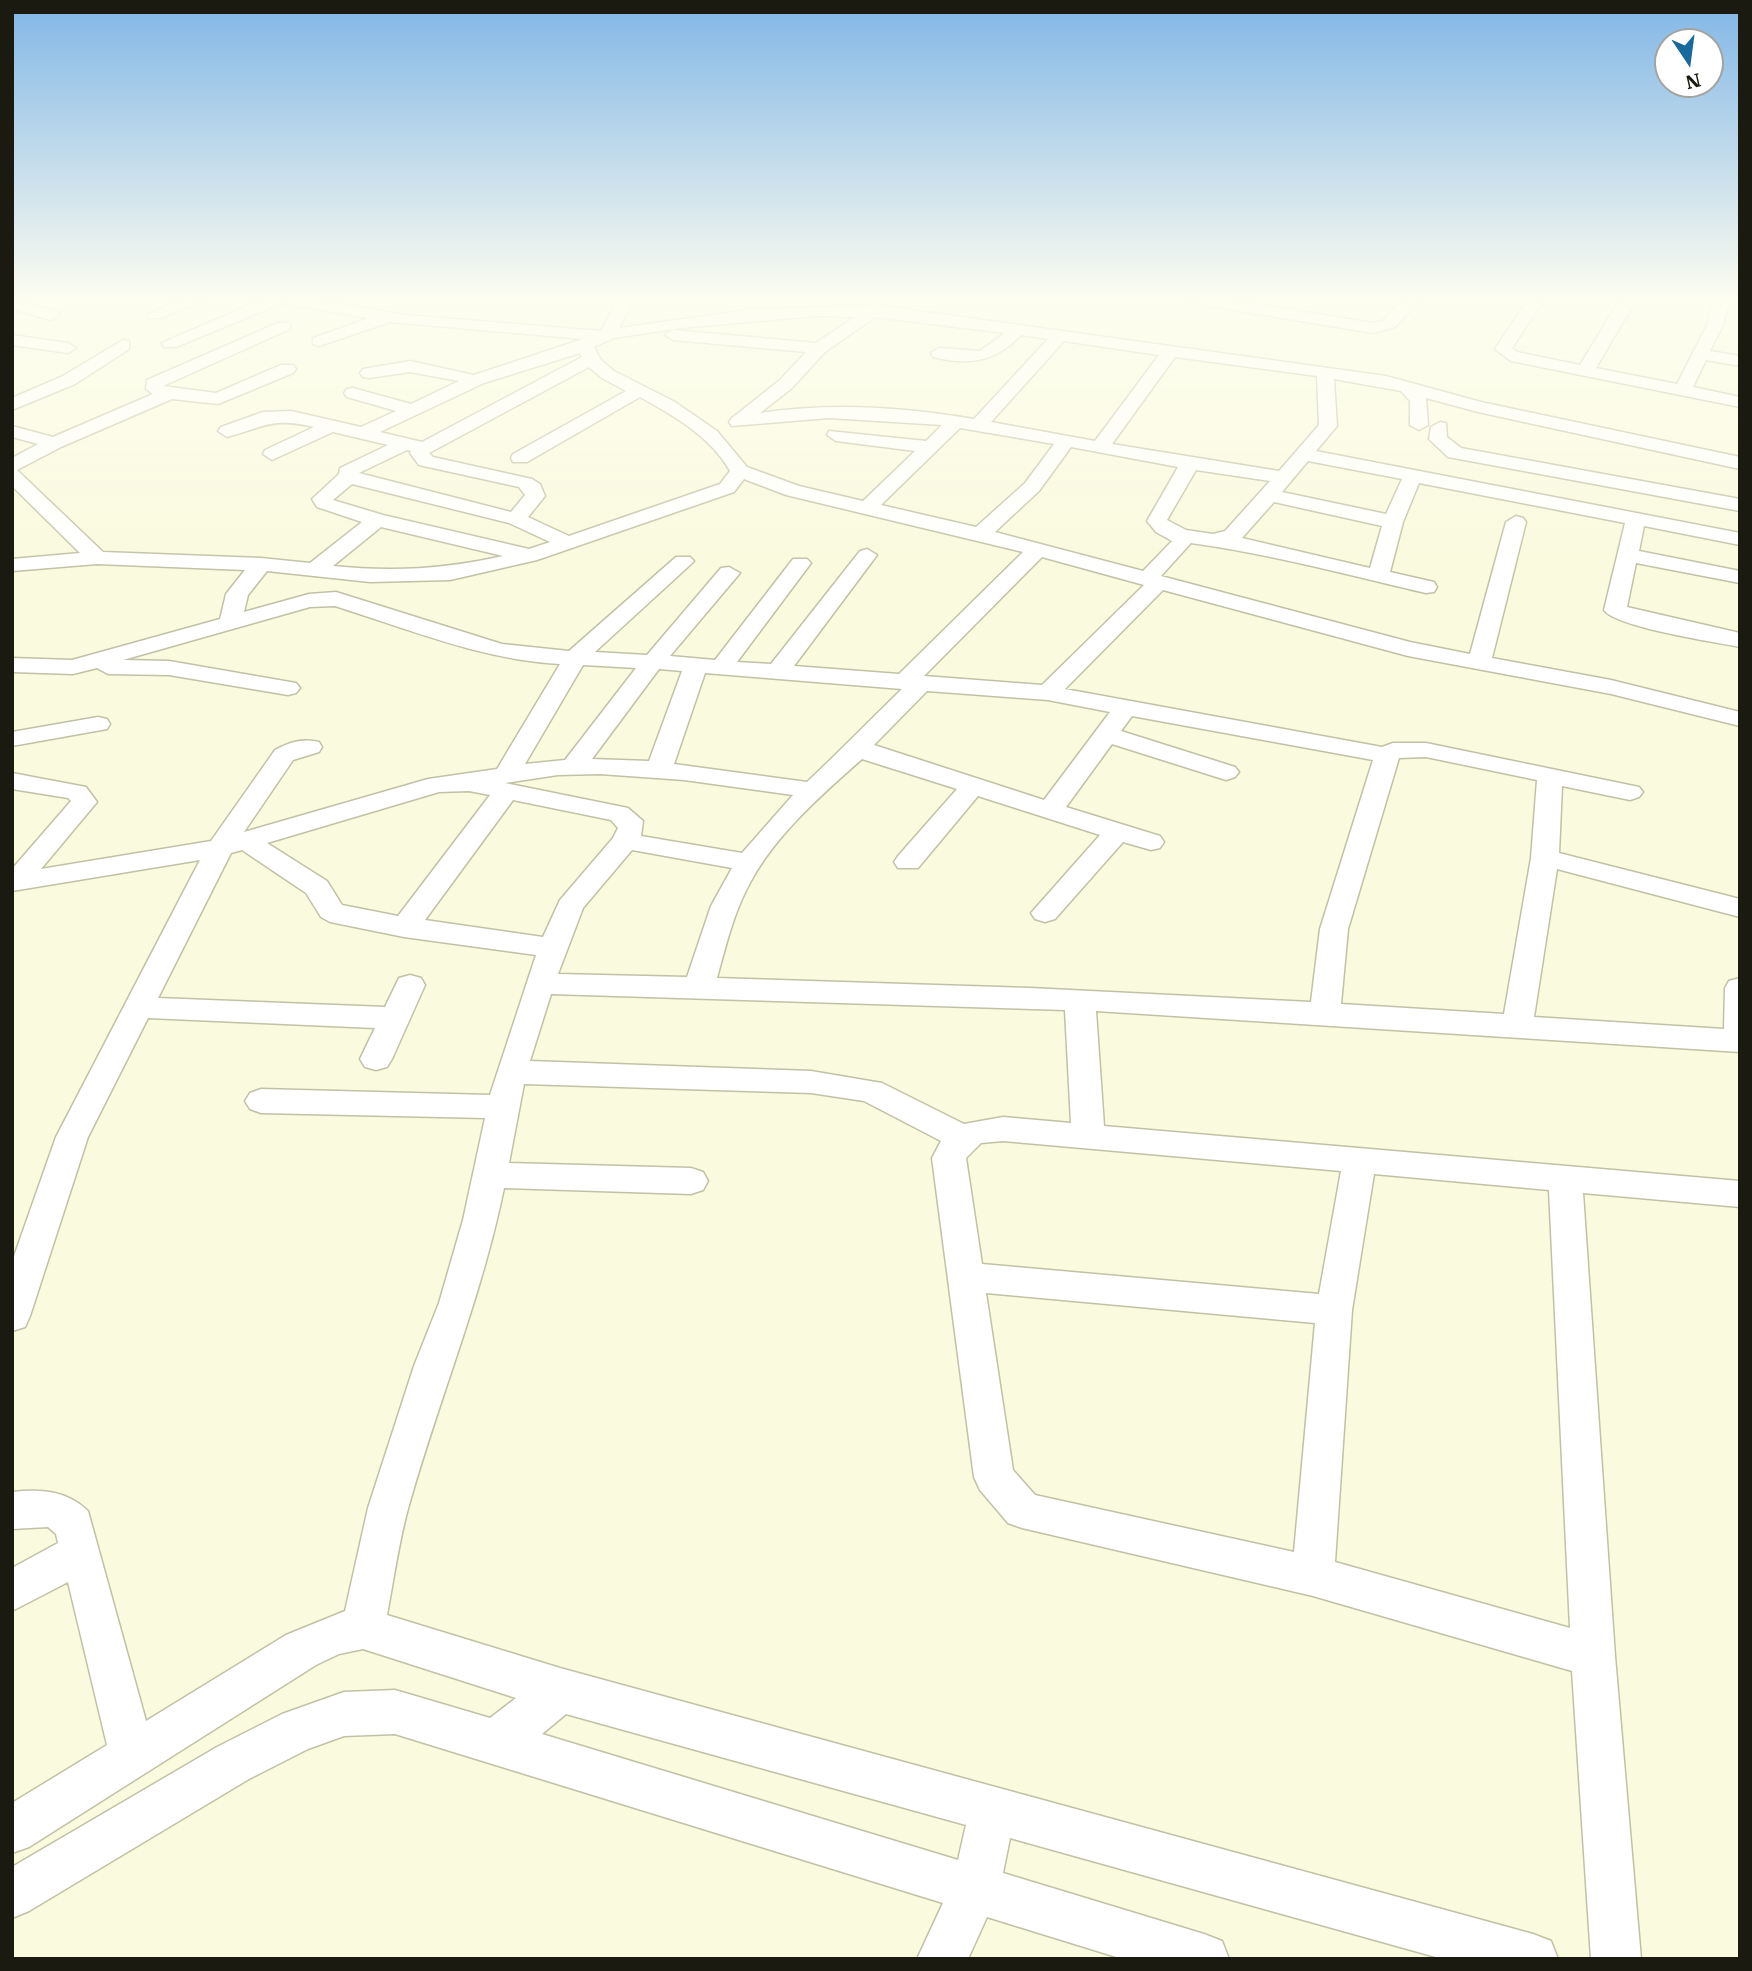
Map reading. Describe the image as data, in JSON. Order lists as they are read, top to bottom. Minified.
{"north":"bottom"}
